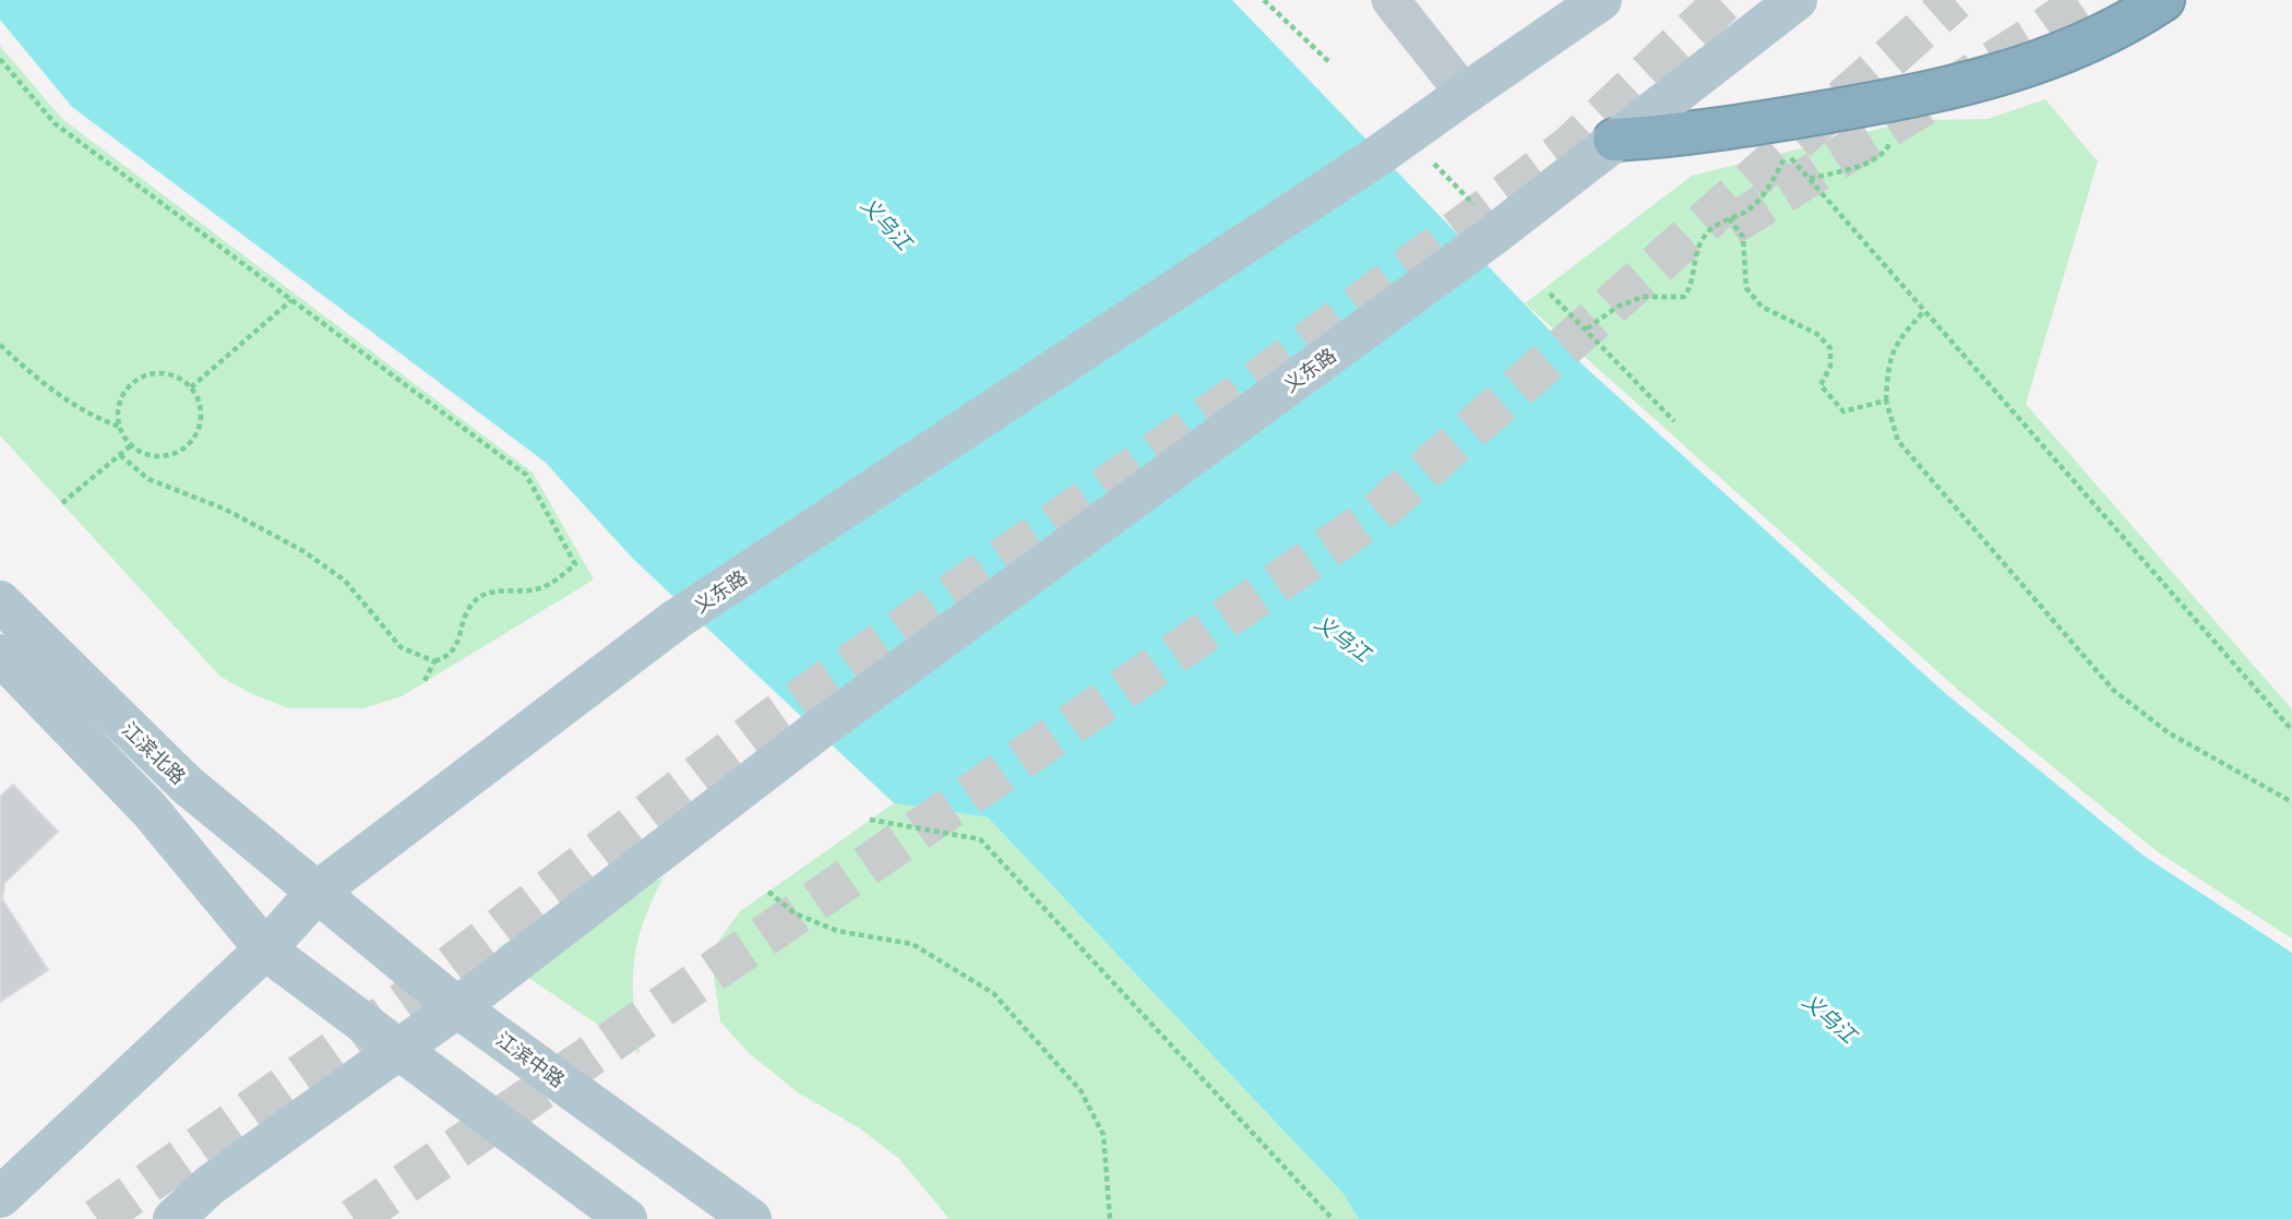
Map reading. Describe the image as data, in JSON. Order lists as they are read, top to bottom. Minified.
{"streets":{"main road":["义东路","江滨北路","江滨中路"]},"crossings":[["义东路","江滨北路"],["义东路","江滨中路"],["江滨北路","江滨中路"]],"water":["义乌江"]}
